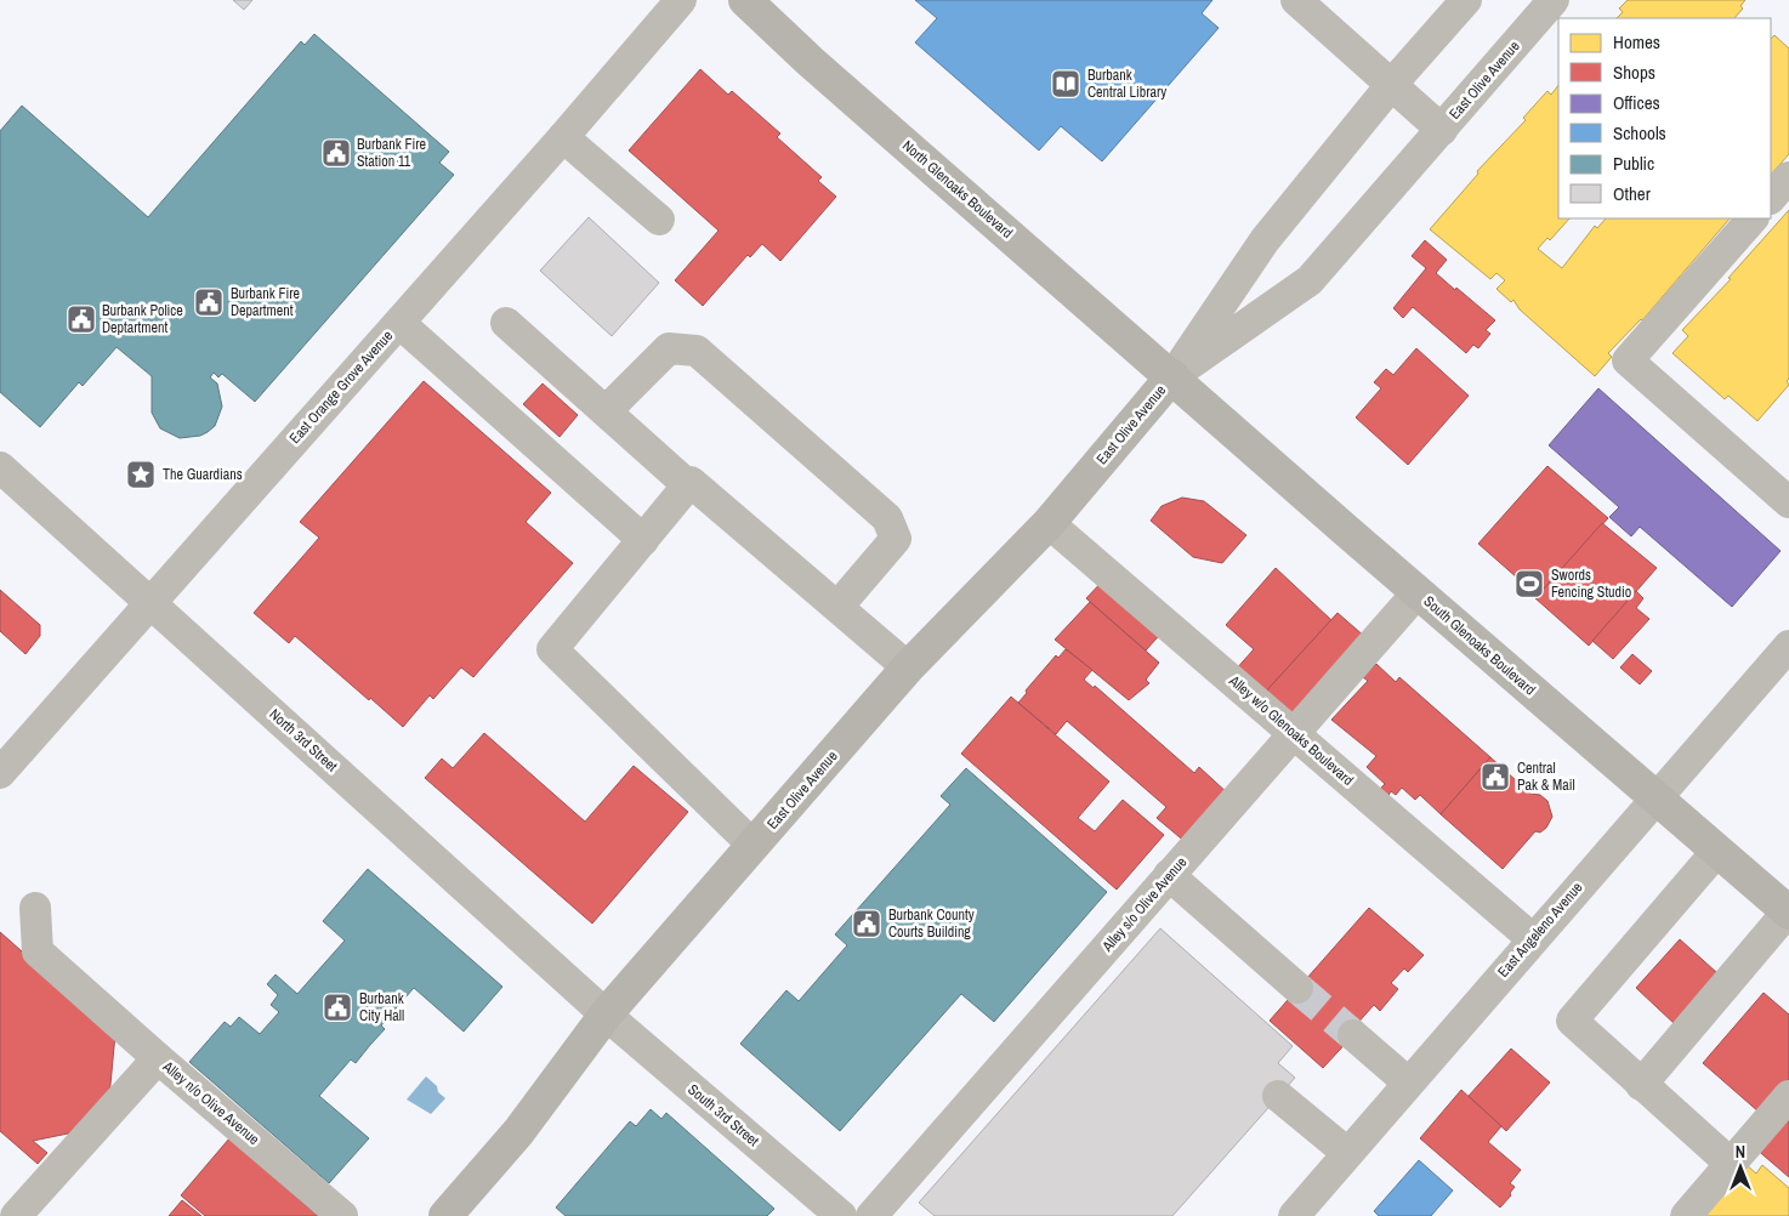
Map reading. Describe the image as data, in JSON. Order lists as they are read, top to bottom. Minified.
{"streets":{"main road":["East Olive Avenue","North Glenoaks Boulevard","South Glenoaks Boulevard"],"street":["East Orange Grove Avenue","Alley w/o Glenoaks Boulevard","North 3rd Street","Alley s/o Olive Avenue","East Angeleno Avenue","Alley n/o Olive Avenue","South 3rd Street"]},"crossings":[["East Olive Avenue","North Glenoaks Boulevard"],["East Olive Avenue","South Glenoaks Boulevard"],["East Olive Avenue","Alley w/o Glenoaks Boulevard"],["East Olive Avenue","North 3rd Street"],["East Olive Avenue","South 3rd Street"],["North Glenoaks Boulevard","South Glenoaks Boulevard"],["East Orange Grove Avenue","North 3rd Street"],["South Glenoaks Boulevard","Alley s/o Olive Avenue"],["South Glenoaks Boulevard","East Angeleno Avenue"],["Alley w/o Glenoaks Boulevard","Alley s/o Olive Avenue"],["Alley w/o Glenoaks Boulevard","East Angeleno Avenue"],["North 3rd Street","South 3rd Street"]],"places":{"library":["Burbank Central Library"],"public building":["Burbank Fire Station 11","Burbank Fire Department","Burbank Police Deptartment","Central Pak & Mail","Burbank County Courts Building","Burbank City Hall"],"place":["The Guardians"],"sports":["Swords Fencing Studio"]},"legend":["Homes","Shops","Offices","Schools","Public","Other"],"north":"top"}
